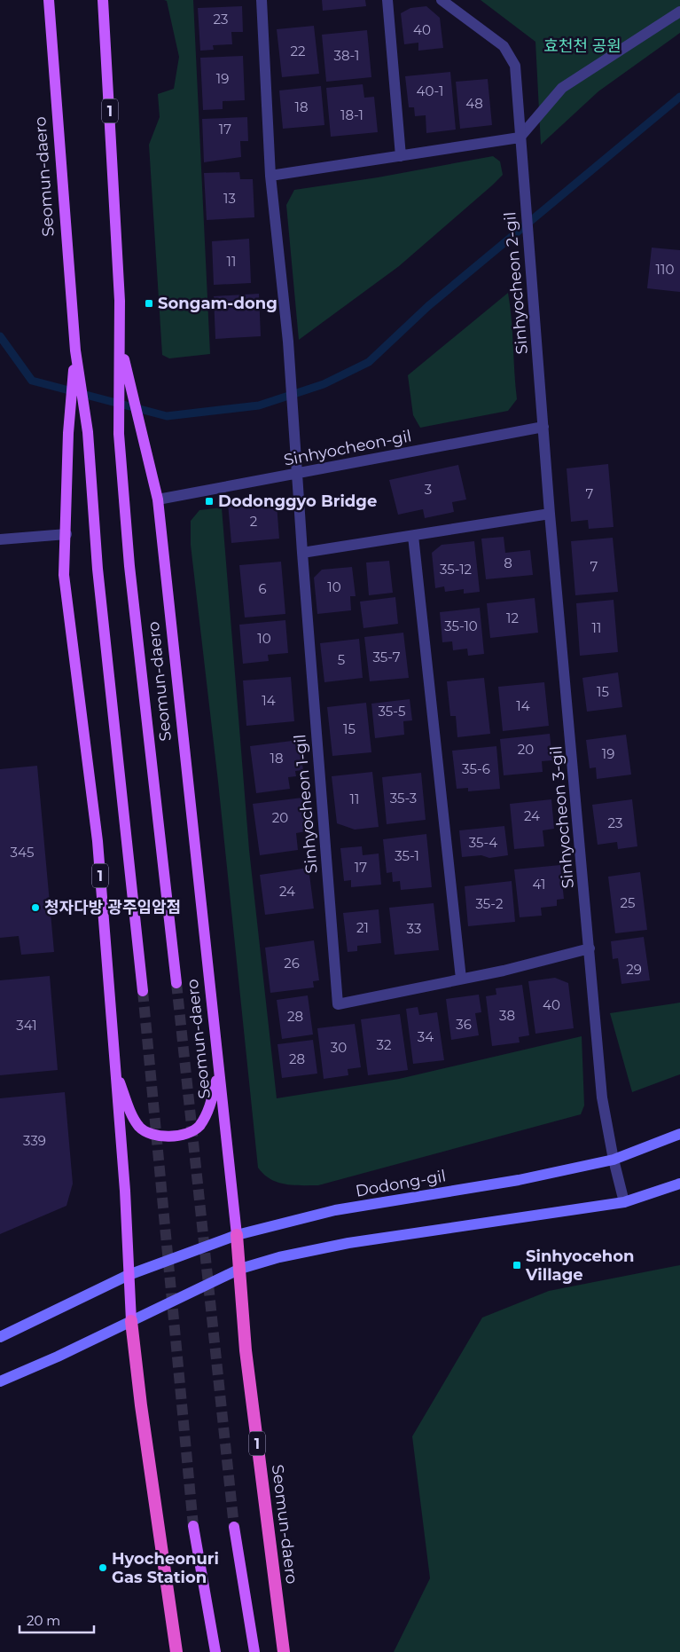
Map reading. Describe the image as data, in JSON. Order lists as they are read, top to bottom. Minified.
{"streets":{"highway":["1","Seomun-daero"],"main road":["Dodong-gil"],"street":["Sinhyocheon 2-gil","Sinhyocheon-gil","Sinhyocheon 1-gil","Sinhyocheon 3-gil"]},"crossings":[["1","Seomun-daero"],["1","Dodong-gil"],["Seomun-daero","Sinhyocheon-gil"],["Seomun-daero","Dodong-gil"],["Sinhyocheon 2-gil","Sinhyocheon-gil"],["Sinhyocheon 2-gil","Sinhyocheon 3-gil"],["Sinhyocheon-gil","Sinhyocheon 1-gil"],["Sinhyocheon-gil","Sinhyocheon 3-gil"],["Sinhyocheon 1-gil","Sinhyocheon 3-gil"],["Sinhyocheon 3-gil","Dodong-gil"]],"parks":["효천천 공원"],"places":{"transit":["Songam-dong","Dodonggyo Bridge","Sinhyocehon Village"],"other":["청자다방 광주임암점","Hyocheonuri Gas Station"]},"house_numbers":["23","40","22","38-1","19","40-1","48","18","18-1","17","13","11","110","3","7","2","8","7","35-12","10","6","12","35-10","11","10","35-7","5","15","14","14","35-5","15","20","19","18","35-6","35-3","11","24","20","23","35-4","345","35-1","17","41","24","25","35-2","21","33","26","29","40","38","28","36","341","34","32","30","28","339"],"scale_bar":"20 m"}
